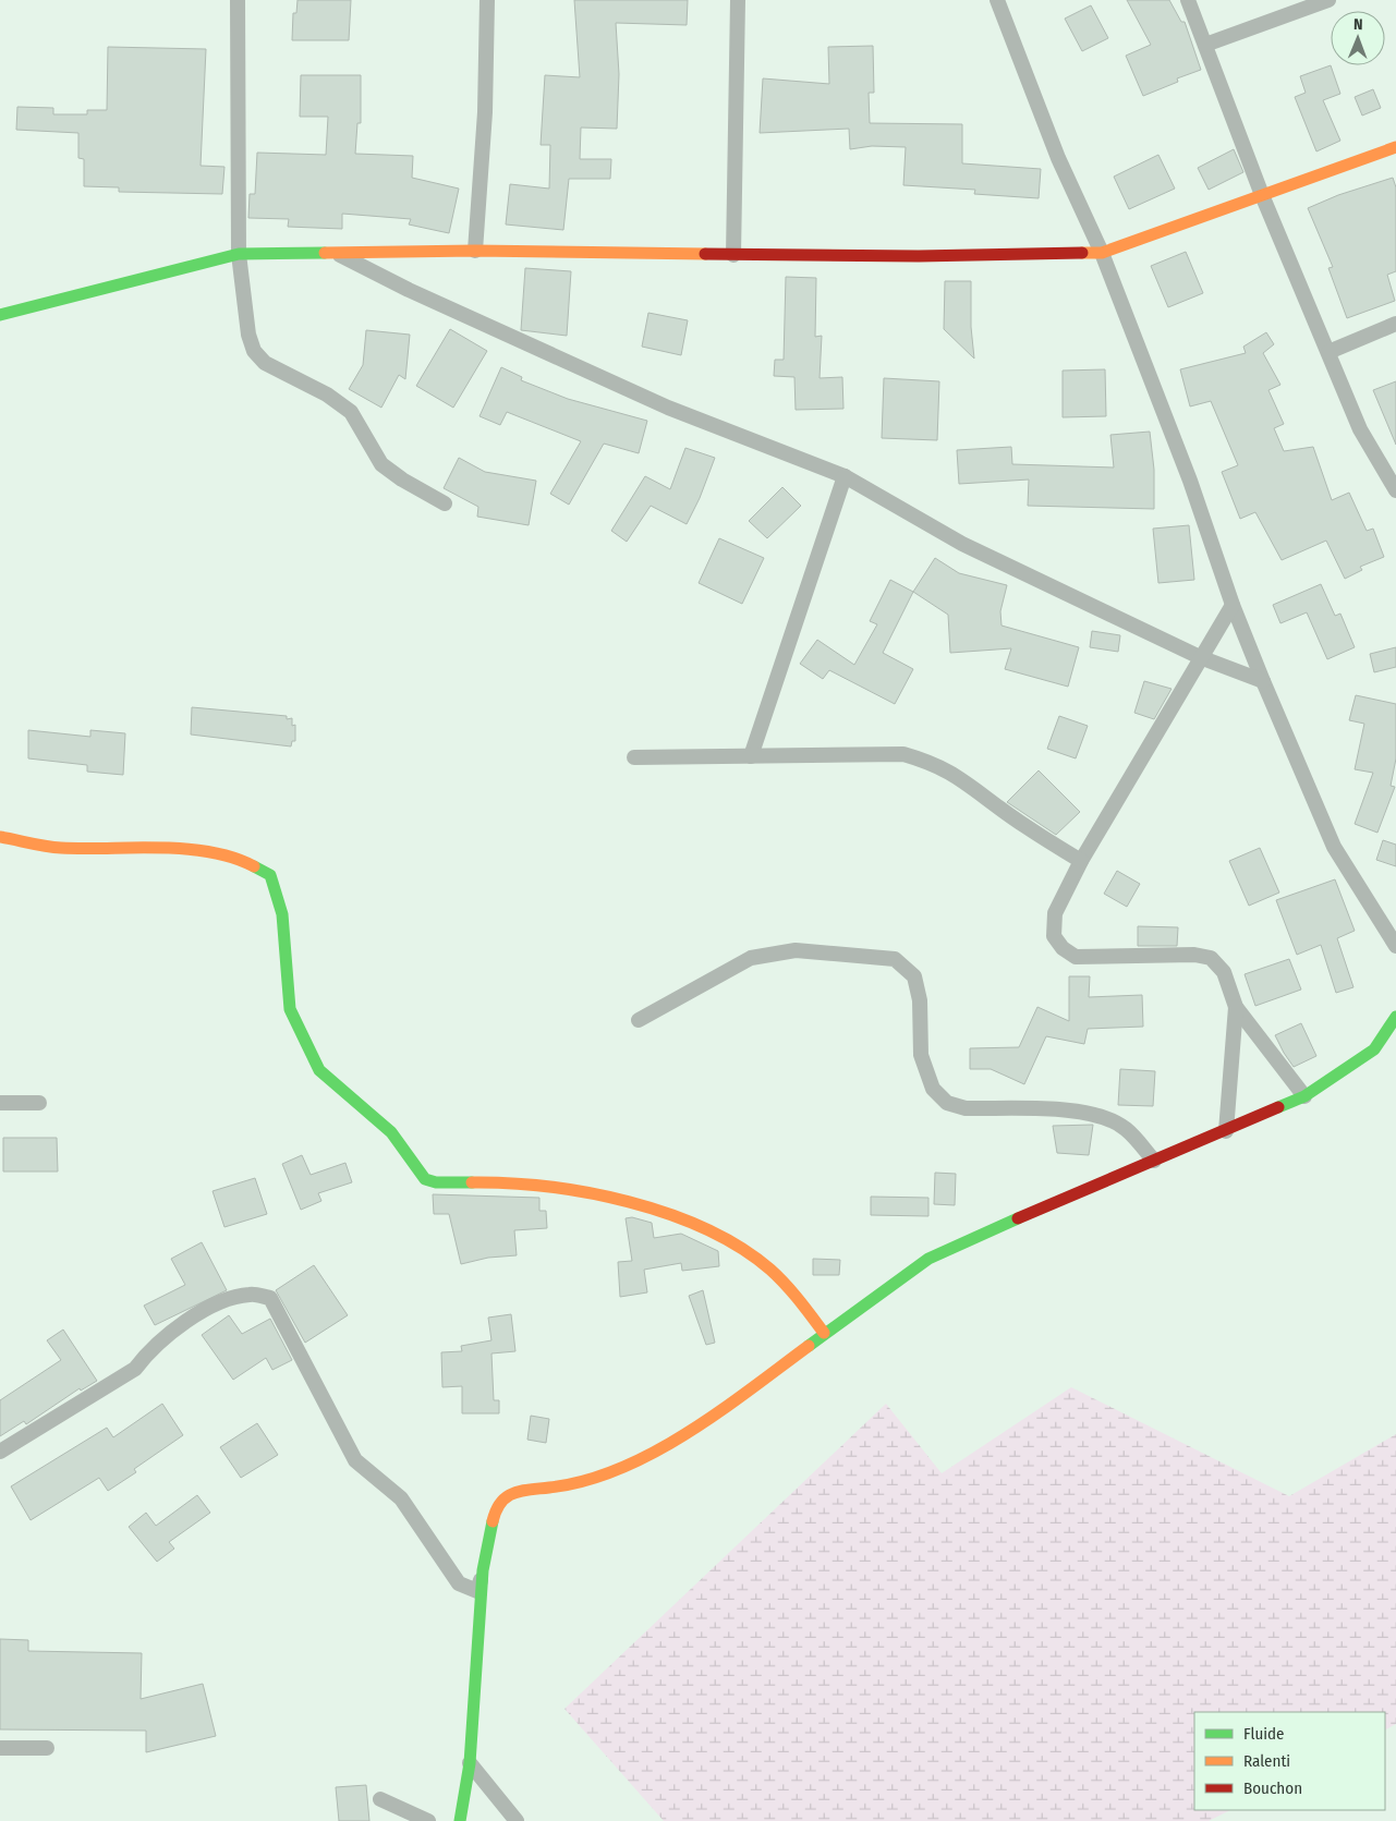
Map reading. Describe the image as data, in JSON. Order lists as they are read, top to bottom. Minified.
{"legend":["Fluide","Ralenti","Bouchon"],"north":"top"}
